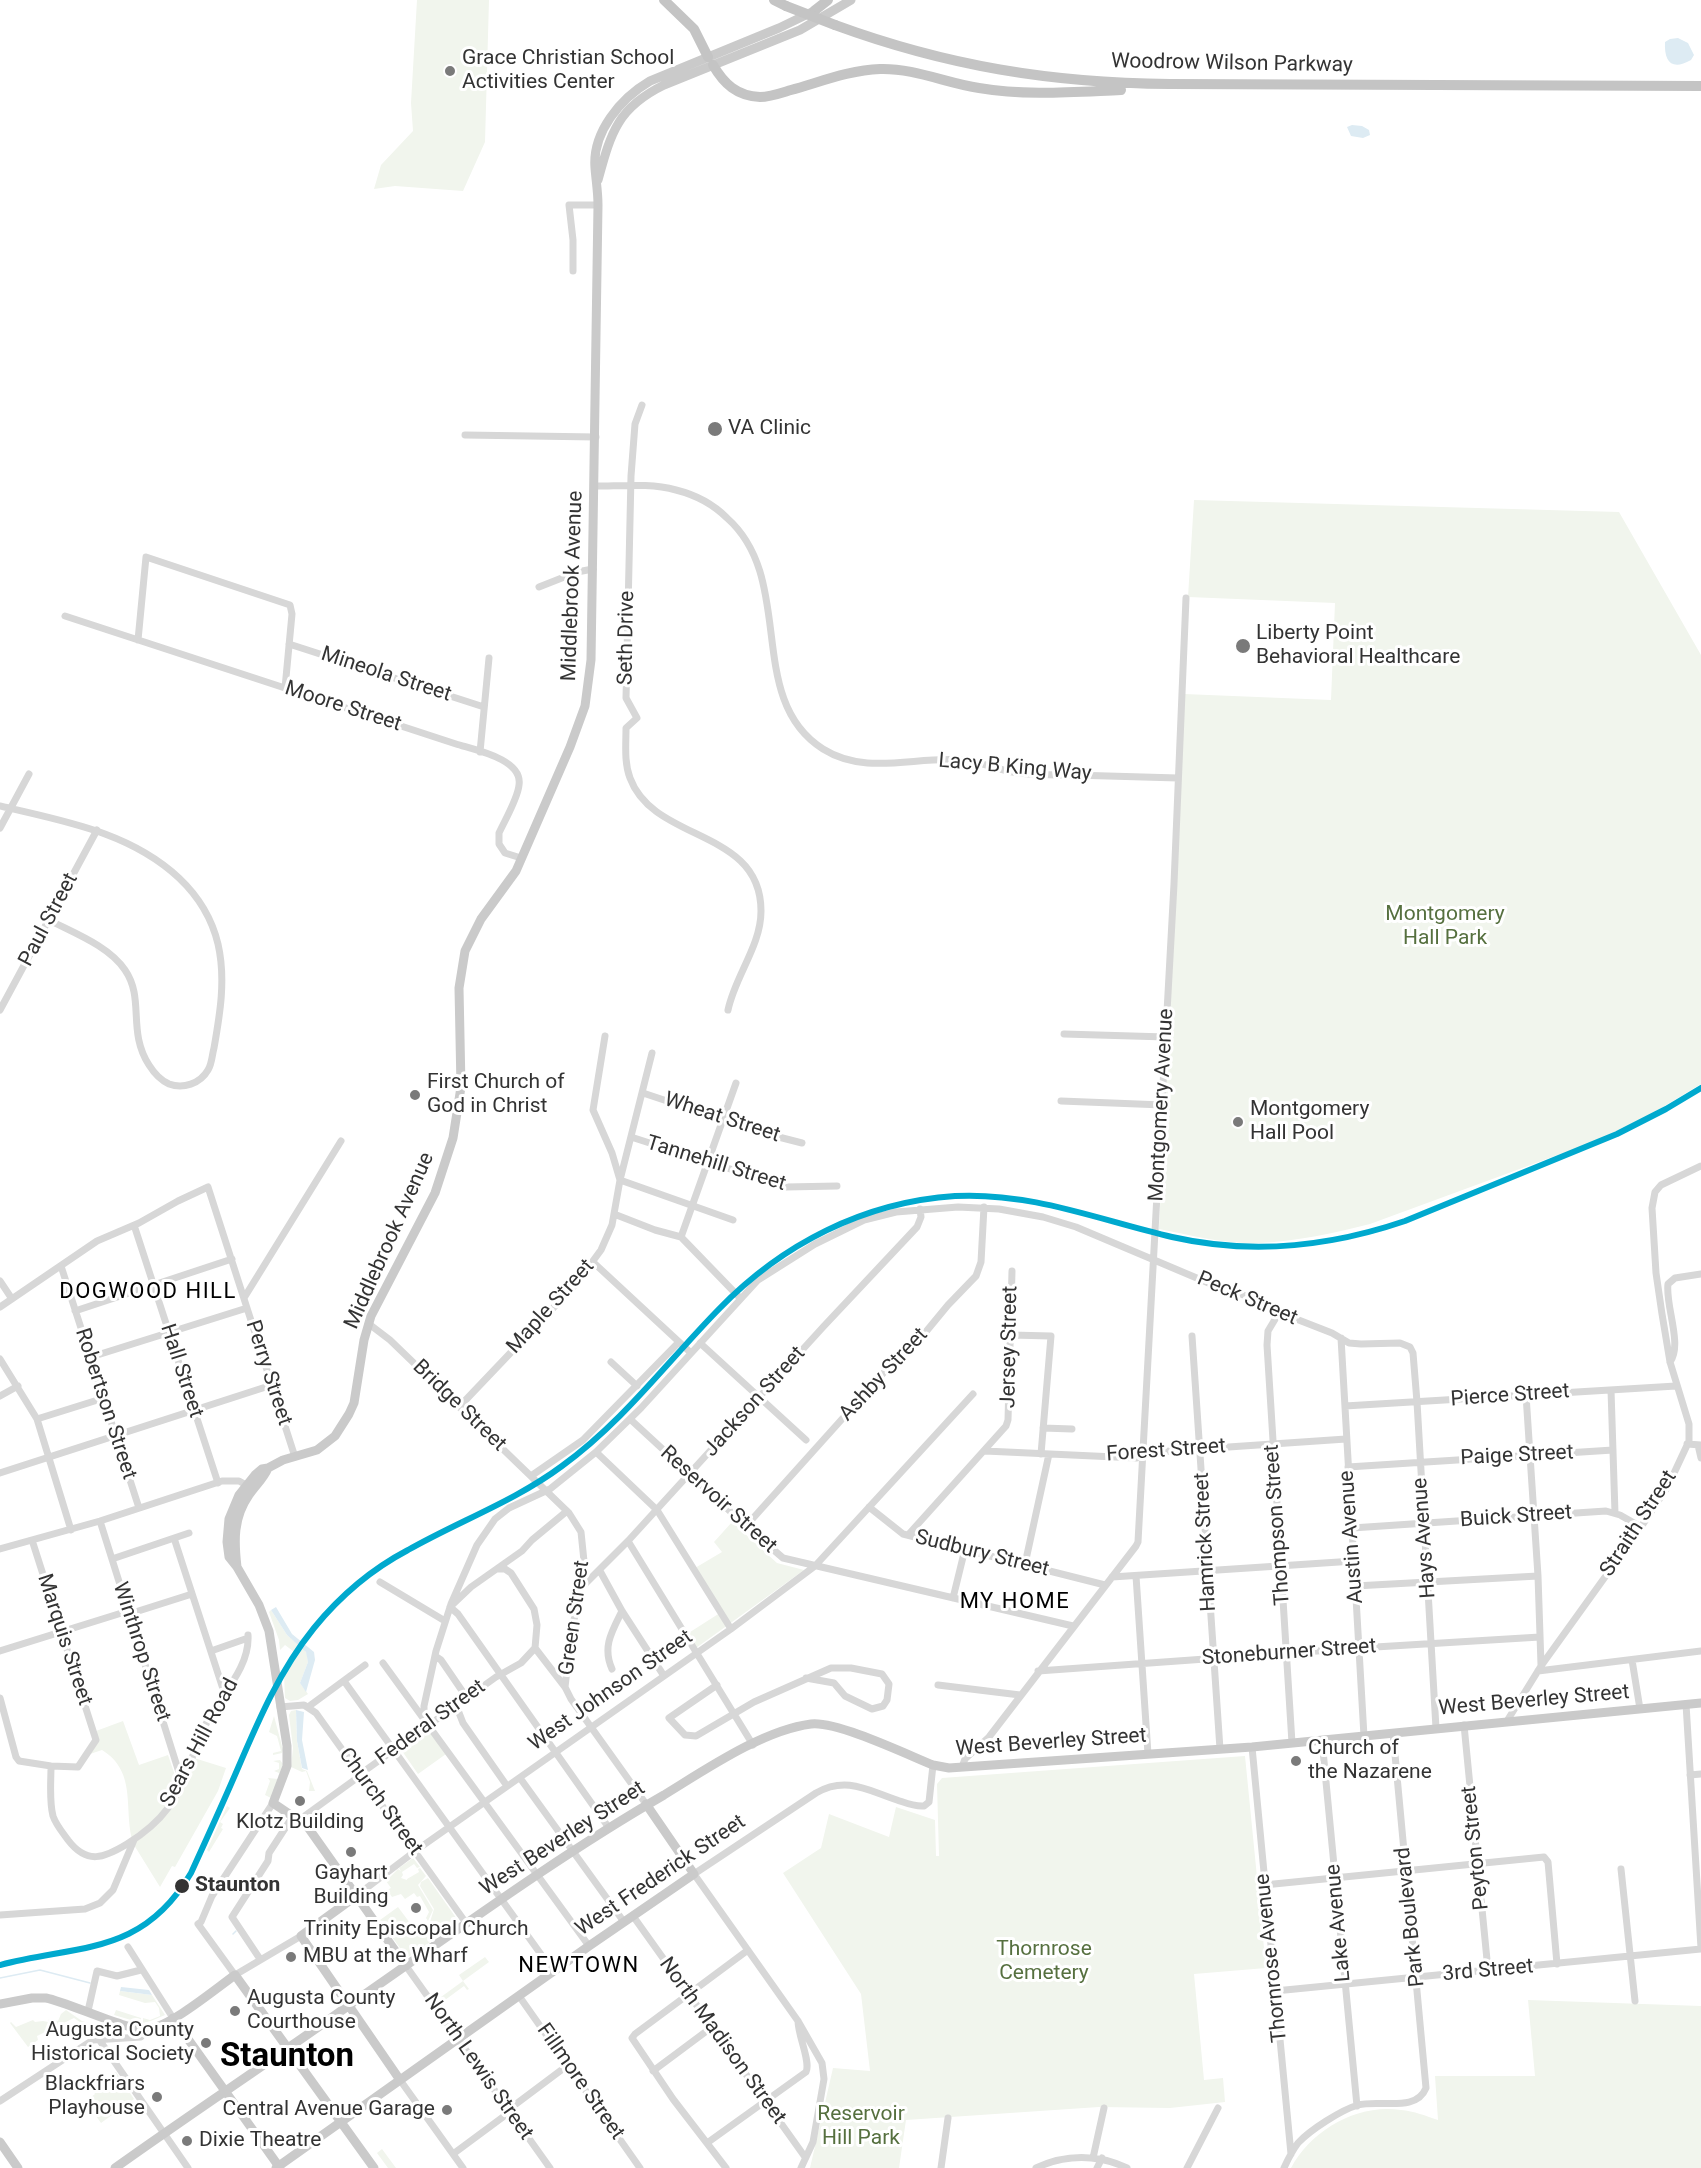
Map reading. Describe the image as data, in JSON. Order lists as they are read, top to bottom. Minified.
{"streets":{"highway":["Woodrow Wilson Parkway"],"main road":["Middlebrook Avenue","West Johnson Street","West Beverley Street","West Frederick Street"],"street":["Seth Drive","Mineola Street","Moore Street","Lacy B King Way","Paul Street","Montgomery Avenue","Wheat Street","Tannehill Street","Peck Street","Maple Street","Jersey Street","Hall Street","Perry Street","Ashby Street","Pierce Street","Jackson Street","Robertson Street","Bridge Street","Forest Street","Paige Street","Reservoir Street","Buick Street","Straith Street","Thompson Street","Austin Avenue","Hays Avenue","Hamrick Street","Sudbury Street","Green Street","Marquis Street","Winthrop Street","Stoneburner Street","Federal Street","Sears Hill Road","Church Street","Peyton Street","Park Boulevard","Lake Avenue","Thornrose Avenue","3rd Street","North Madison Street","North Lewis Street","Fillmore Street"]},"crossings":[["Middlebrook Avenue","Moore Street"],["Middlebrook Avenue","Lacy B King Way"],["Middlebrook Avenue","Perry Street"],["Middlebrook Avenue","Bridge Street"],["Middlebrook Avenue","West Johnson Street"],["Seth Drive","Lacy B King Way"],["Lacy B King Way","Montgomery Avenue"],["Montgomery Avenue","Peck Street"],["Montgomery Avenue","Forest Street"],["Montgomery Avenue","Reservoir Street"],["Montgomery Avenue","Sudbury Street"],["Montgomery Avenue","Stoneburner Street"],["Montgomery Avenue","West Beverley Street"],["Wheat Street","Maple Street"],["Tannehill Street","Maple Street"],["Peck Street","Ashby Street"],["Peck Street","Jackson Street"],["Peck Street","Bridge Street"],["Peck Street","Reservoir Street"],["Peck Street","Thompson Street"],["Peck Street","Austin Avenue"],["Peck Street","Hays Avenue"],["Peck Street","Green Street"],["Maple Street","Bridge Street"],["Jersey Street","Forest Street"],["Jersey Street","Sudbury Street"],["Hall Street","Perry Street"],["Ashby Street","Reservoir Street"],["Pierce Street","Straith Street"],["Pierce Street","Austin Avenue"],["Pierce Street","Hays Avenue"],["Jackson Street","Reservoir Street"],["Jackson Street","Green Street"],["Bridge Street","Green Street"],["Forest Street","Thompson Street"],["Forest Street","Austin Avenue"],["Forest Street","Hamrick Street"],["Paige Street","Austin Avenue"],["Paige Street","Hays Avenue"],["Reservoir Street","West Johnson Street"],["Buick Street","Straith Street"],["Buick Street","Austin Avenue"],["Buick Street","Hays Avenue"],["Straith Street","West Beverley Street"],["Thompson Street","Stoneburner Street"],["Thompson Street","West Beverley Street"],["Austin Avenue","Stoneburner Street"],["Austin Avenue","West Beverley Street"],["Hays Avenue","Stoneburner Street"],["Hays Avenue","West Beverley Street"],["Hamrick Street","Stoneburner Street"],["Hamrick Street","West Beverley Street"],["Sudbury Street","West Johnson Street"],["Marquis Street","Sears Hill Road"],["Winthrop Street","Sears Hill Road"],["West Johnson Street","Church Street"],["West Johnson Street","North Madison Street"],["West Beverley Street","Church Street"],["West Beverley Street","Peyton Street"],["West Beverley Street","West Frederick Street"],["West Beverley Street","Park Boulevard"],["West Beverley Street","Lake Avenue"],["West Beverley Street","Thornrose Avenue"],["West Beverley Street","North Madison Street"],["West Beverley Street","North Lewis Street"],["Federal Street","Church Street"],["Peyton Street","3rd Street"],["West Frederick Street","North Madison Street"],["West Frederick Street","North Lewis Street"],["West Frederick Street","Fillmore Street"],["Park Boulevard","Lake Avenue"],["Park Boulevard","3rd Street"],["Lake Avenue","3rd Street"],["Thornrose Avenue","3rd Street"]],"districts":["DOGWOOD HILL","MY HOME","NEWTOWN","Staunton"],"parks":["Montgomery Hall Park","Thornrose Cemetery","Reservoir Hill Park"],"places":["Grace Christian School Activities Center","VA Clinic","Liberty Point Behavioral Healthcare","First Church of God in Christ","Montgomery Hall Pool","Church of the Nazarene","Klotz Building","Gayhart Building","Staunton","Trinity Episcopal Church","MBU at the Wharf","Augusta County Courthouse","Augusta County Historical Society","Blackfriars Playhouse","Central Avenue Garage","Dixie Theatre"]}
